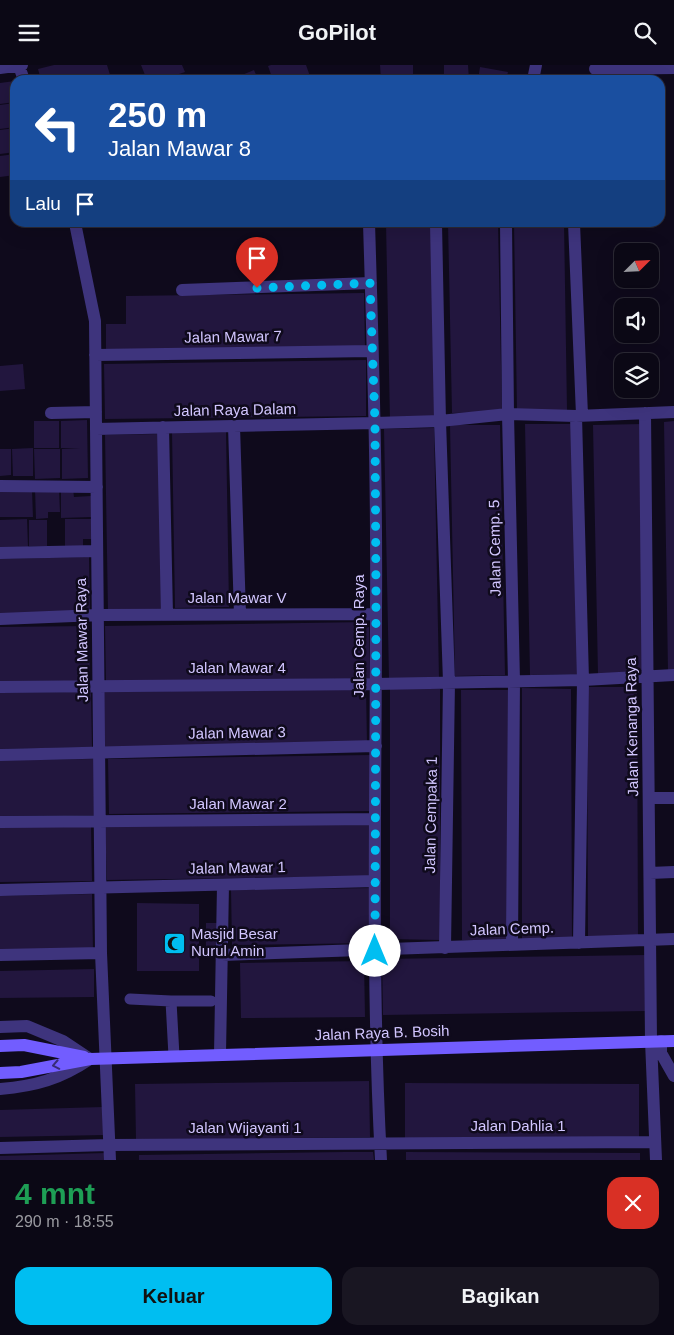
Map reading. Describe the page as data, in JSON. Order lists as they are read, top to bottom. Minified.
{"streets":{"main road":["Jalan Raya B. Bosih"],"street":["Jalan Mawar 7","Jalan Raya Dalam","Jalan Cemp. 5","Jalan Mawar V","Jalan Cemp. Raya","Jalan Mawar Raya","Jalan Mawar 4","Jalan Kenanga Raya","Jalan Mawar 3","Jalan Mawar 2","Jalan Cempaka 1","Jalan Mawar 1","Jalan Cemp.","Jalan Dahlia 1","Jalan Wijayanti 1"]},"crossings":[["Jalan Mawar 7","Jalan Cemp. Raya"],["Jalan Mawar 7","Jalan Mawar Raya"],["Jalan Raya Dalam","Jalan Cemp. 5"],["Jalan Raya Dalam","Jalan Cemp. Raya"],["Jalan Raya Dalam","Jalan Mawar Raya"],["Jalan Raya Dalam","Jalan Kenanga Raya"],["Jalan Raya Dalam","Jalan Cempaka 1"],["Jalan Cemp. 5","Jalan Mawar 4"],["Jalan Cemp. 5","Jalan Cemp."],["Jalan Mawar V","Jalan Cemp. Raya"],["Jalan Mawar V","Jalan Mawar Raya"],["Jalan Cemp. Raya","Jalan Mawar 4"],["Jalan Cemp. Raya","Jalan Mawar 3"],["Jalan Cemp. Raya","Jalan Mawar 2"],["Jalan Cemp. Raya","Jalan Mawar 1"],["Jalan Cemp. Raya","Jalan Cemp."],["Jalan Cemp. Raya","Jalan Raya B. Bosih"],["Jalan Cemp. Raya","Jalan Dahlia 1"],["Jalan Cemp. Raya","Jalan Wijayanti 1"],["Jalan Mawar Raya","Jalan Mawar 4"],["Jalan Mawar Raya","Jalan Mawar 3"],["Jalan Mawar Raya","Jalan Mawar 2"],["Jalan Mawar Raya","Jalan Mawar 1"],["Jalan Mawar Raya","Jalan Raya B. Bosih"],["Jalan Mawar Raya","Jalan Wijayanti 1"],["Jalan Mawar 4","Jalan Kenanga Raya"],["Jalan Mawar 4","Jalan Cempaka 1"],["Jalan Kenanga Raya","Jalan Cemp."],["Jalan Kenanga Raya","Jalan Raya B. Bosih"],["Jalan Cempaka 1","Jalan Cemp."],["Jalan Dahlia 1","Jalan Wijayanti 1"]],"places":{"mosque":["Masjid Besar Nurul Amin"]},"north":"top right","page":{"header":"GoPilot","turn":["250 m","Jalan Mawar 8"],"then":"Lalu","heading":["4 mnt","290 m · 18:55"],"buttons":["Keluar","Bagikan"]}}
